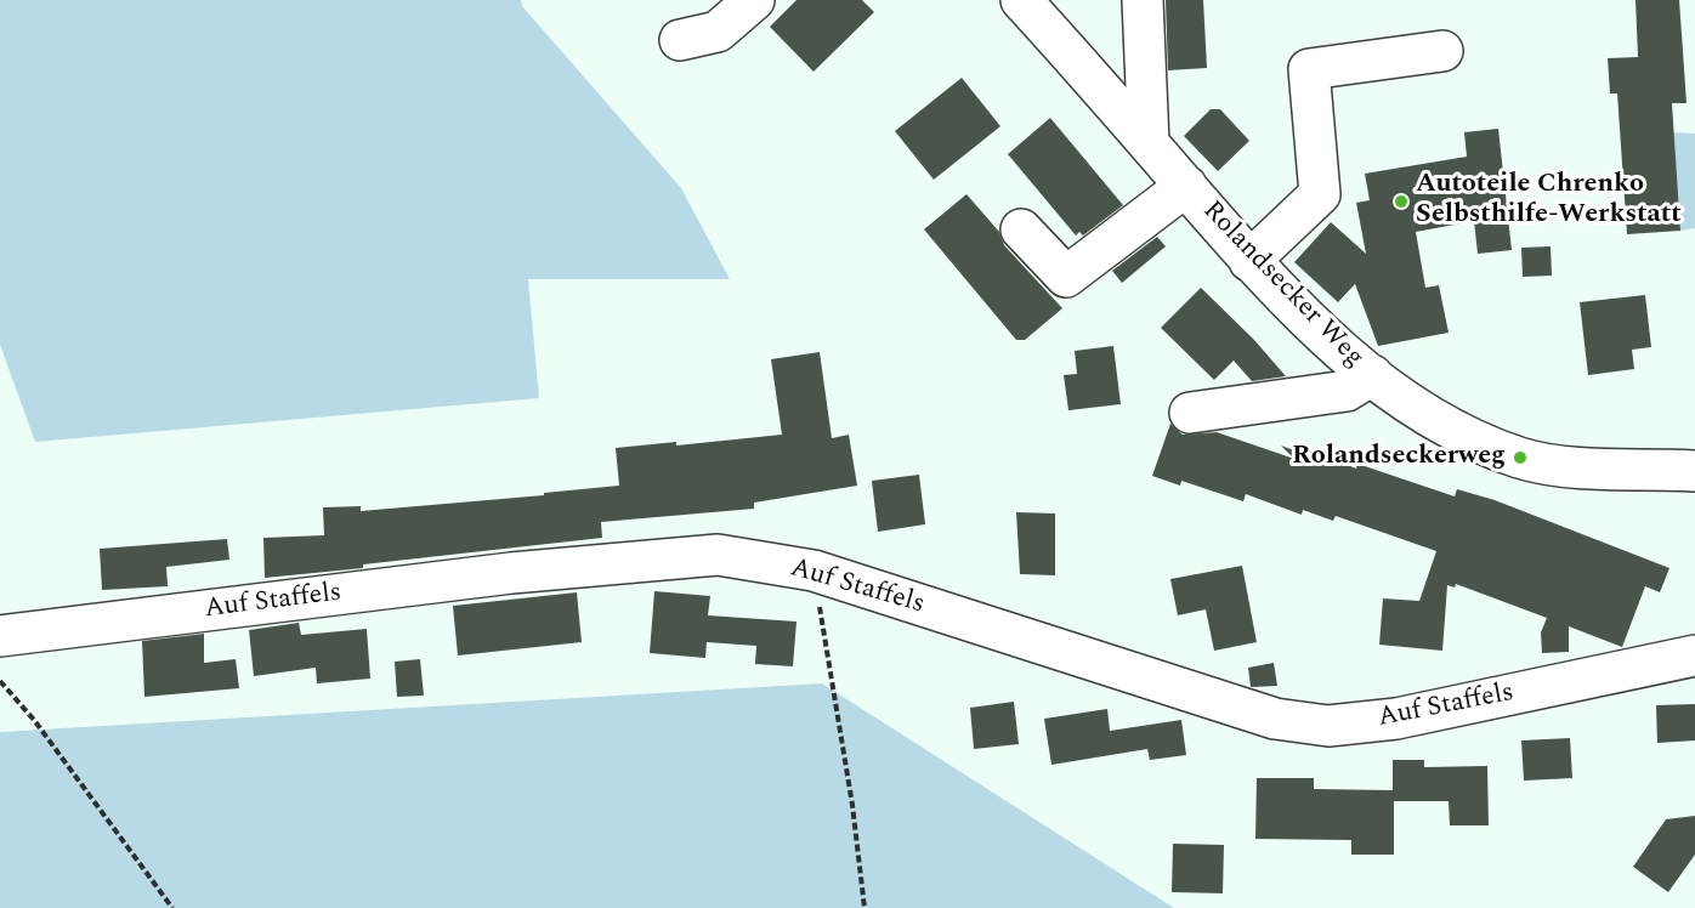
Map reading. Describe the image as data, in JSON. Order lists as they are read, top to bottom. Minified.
{"streets":{"street":["Rolandsecker Weg","Auf Staffels"]},"places":["Autoteile Chrenko Selbsthilfe-Werkstatt","Rolandseckerweg"]}
